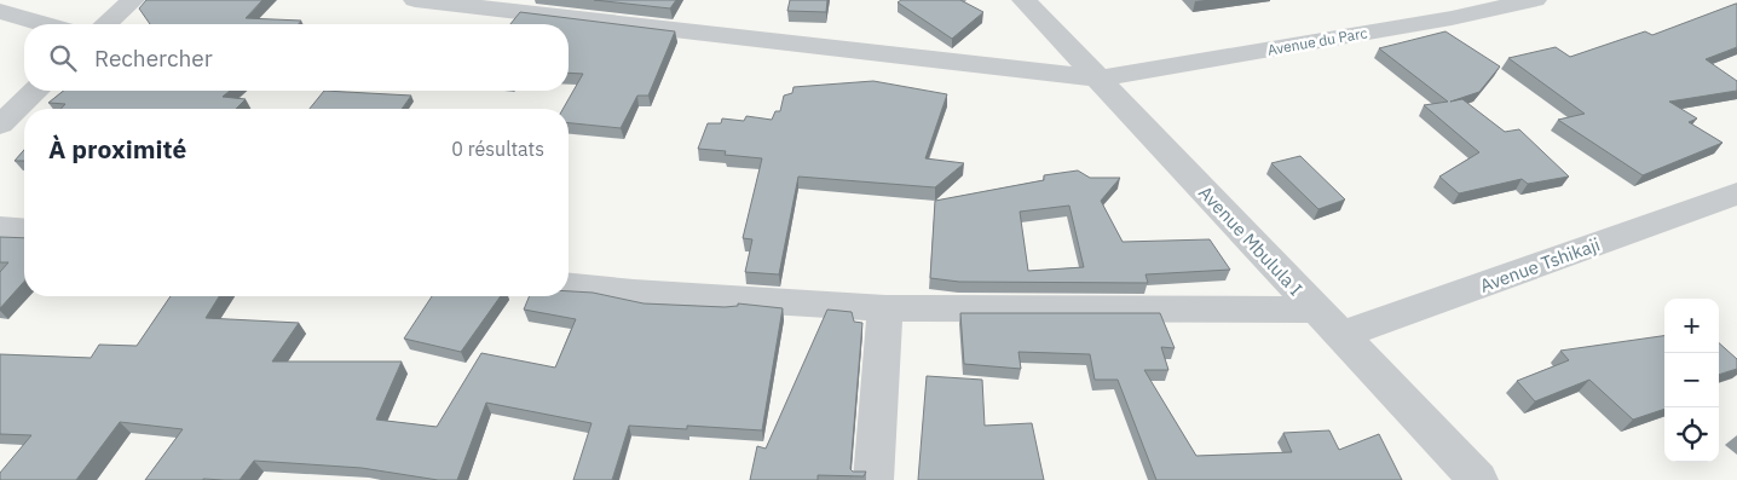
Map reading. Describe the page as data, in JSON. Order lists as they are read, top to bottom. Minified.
{"streets":{"street":["Avenue du Parc","Avenue Mbulula I","Avenue Tshikaji"]},"crossings":[["Avenue du Parc","Avenue Mbulula I"],["Avenue Mbulula I","Avenue Tshikaji"]],"page":{"search":"Rechercher","heading":["À proximité","0 résultats"],"map_buttons":["+","−"]}}
